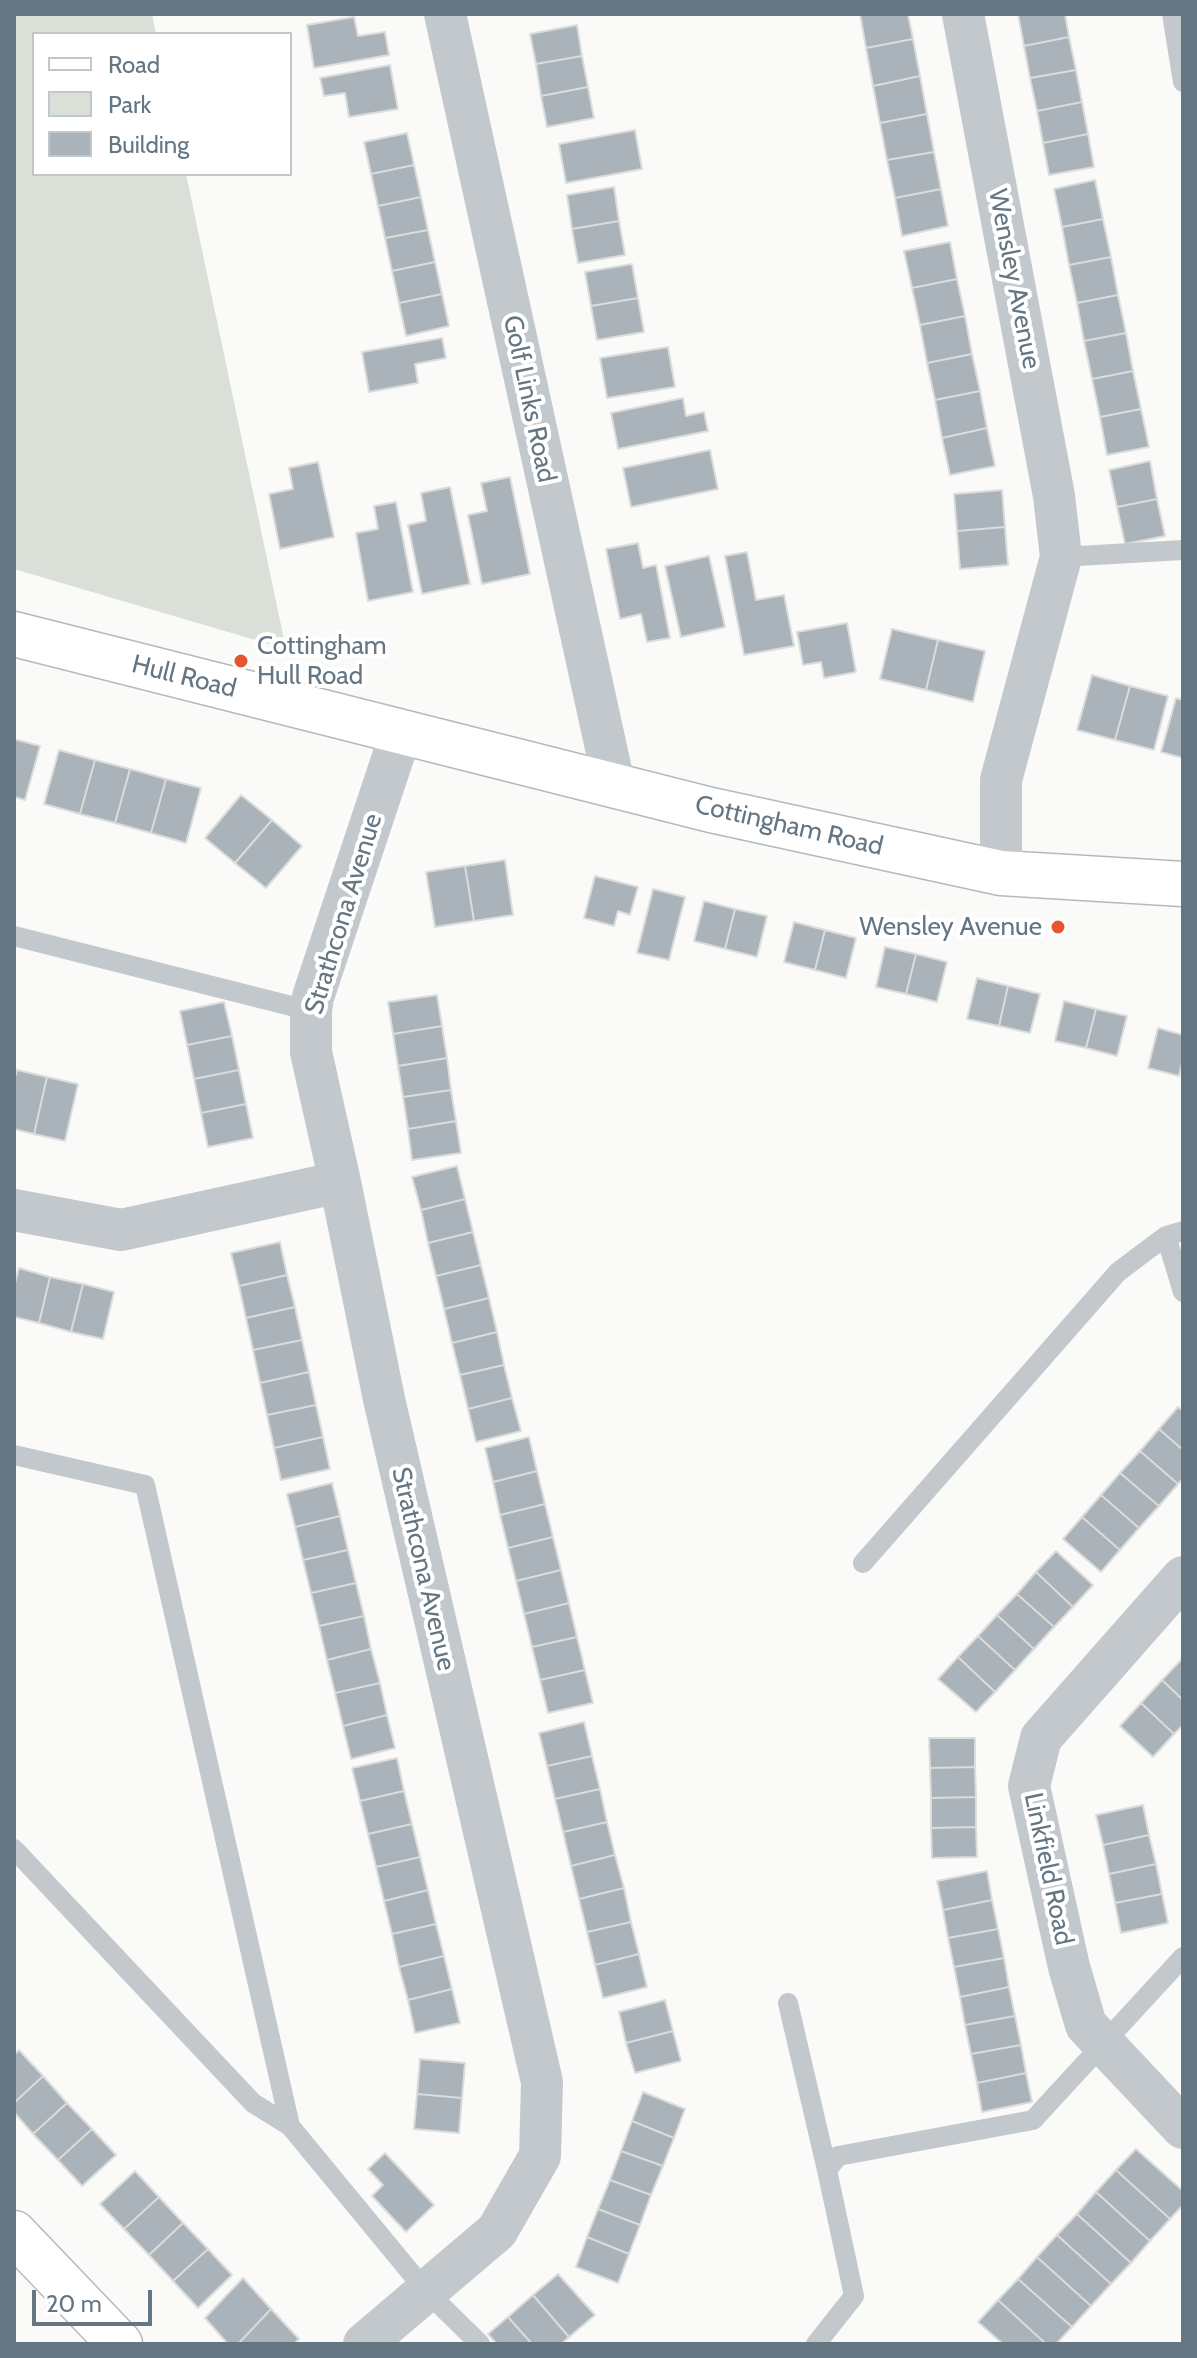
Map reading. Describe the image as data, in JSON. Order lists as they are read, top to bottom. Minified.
{"streets":{"main road":["Hull Road","Cottingham Road"],"street":["Wensley Avenue","Golf Links Road","Strathcona Avenue","Linkfield Road"]},"crossings":[["Wensley Avenue","Cottingham Road"],["Golf Links Road","Cottingham Road"],["Hull Road","Cottingham Road"],["Hull Road","Strathcona Avenue"],["Cottingham Road","Strathcona Avenue"]],"places":["Cottingham Hull Road","Wensley Avenue"],"legend":["Road","Park","Building"],"scale_bar":"20 m"}
